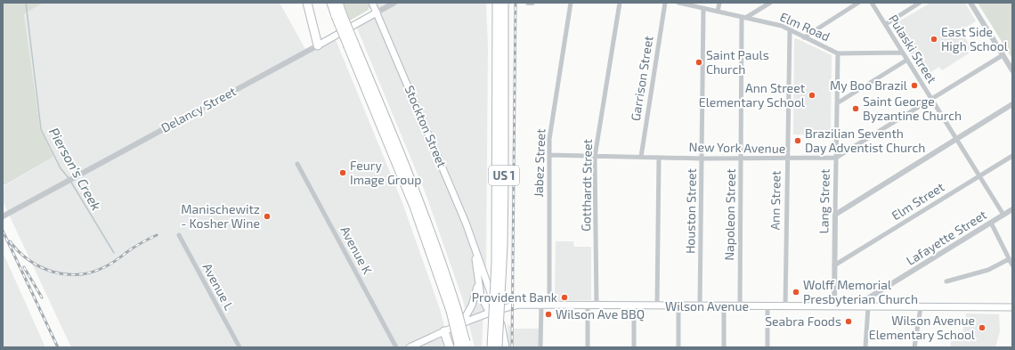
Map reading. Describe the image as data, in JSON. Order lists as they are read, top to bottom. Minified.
{"streets":{"highway":["US 1"],"main road":["Delancy Street","Stockton Street","Wilson Avenue"],"street":["Elm Road","Pulaski Street","Garrison Street","New York Avenue","Jabez Street","Gotthardt Street","Ann Street","Lang Street","Elm Street","Houston Street","Napoleon Street","Lafayette Street","Avenue K","Avenue L"]},"crossings":[["Elm Road","Pulaski Street"],["Elm Road","Ann Street"],["Elm Road","Lang Street"],["Elm Road","Houston Street"],["Elm Road","Napoleon Street"],["Pulaski Street","Elm Street"],["Pulaski Street","Lafayette Street"],["Garrison Street","New York Avenue"],["Delancy Street","Stockton Street"],["Stockton Street","Wilson Avenue"],["New York Avenue","Jabez Street"],["New York Avenue","Gotthardt Street"],["New York Avenue","Ann Street"],["New York Avenue","Lang Street"],["New York Avenue","Houston Street"],["New York Avenue","Napoleon Street"],["Jabez Street","Wilson Avenue"],["Gotthardt Street","Wilson Avenue"],["Ann Street","Wilson Avenue"],["Lang Street","Elm Street"],["Lang Street","Wilson Avenue"],["Houston Street","Wilson Avenue"],["Napoleon Street","Wilson Avenue"],["Lafayette Street","Wilson Avenue"]],"water":["Pierson's Creek"],"places":["East Side High School","Saint Pauls Church","My Boo Brazil","Ann Street Elementary School","Saint George Byzantine Church","Brazilian Seventh Day Adventist Church","Feury Image Group","Manischewitz - Kosher Wine","Wolff Memorial Presbyterian Church","Provident Bank","Wilson Ave BBQ","Seabra Foods","Wilson Avenue Elementary School"]}
